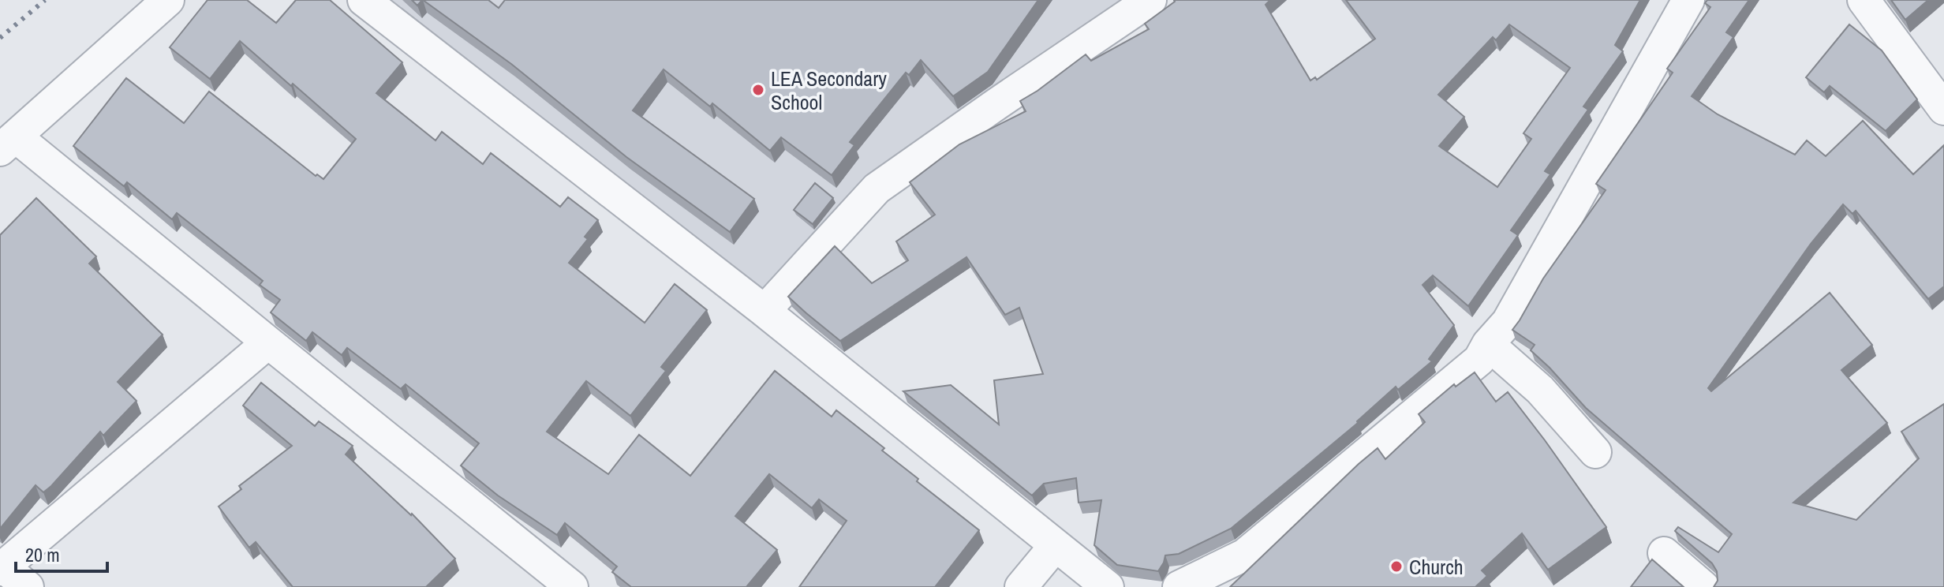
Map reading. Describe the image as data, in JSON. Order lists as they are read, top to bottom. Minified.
{"places":["LEA Secondary School","Church"],"scale_bar":"20 m"}
